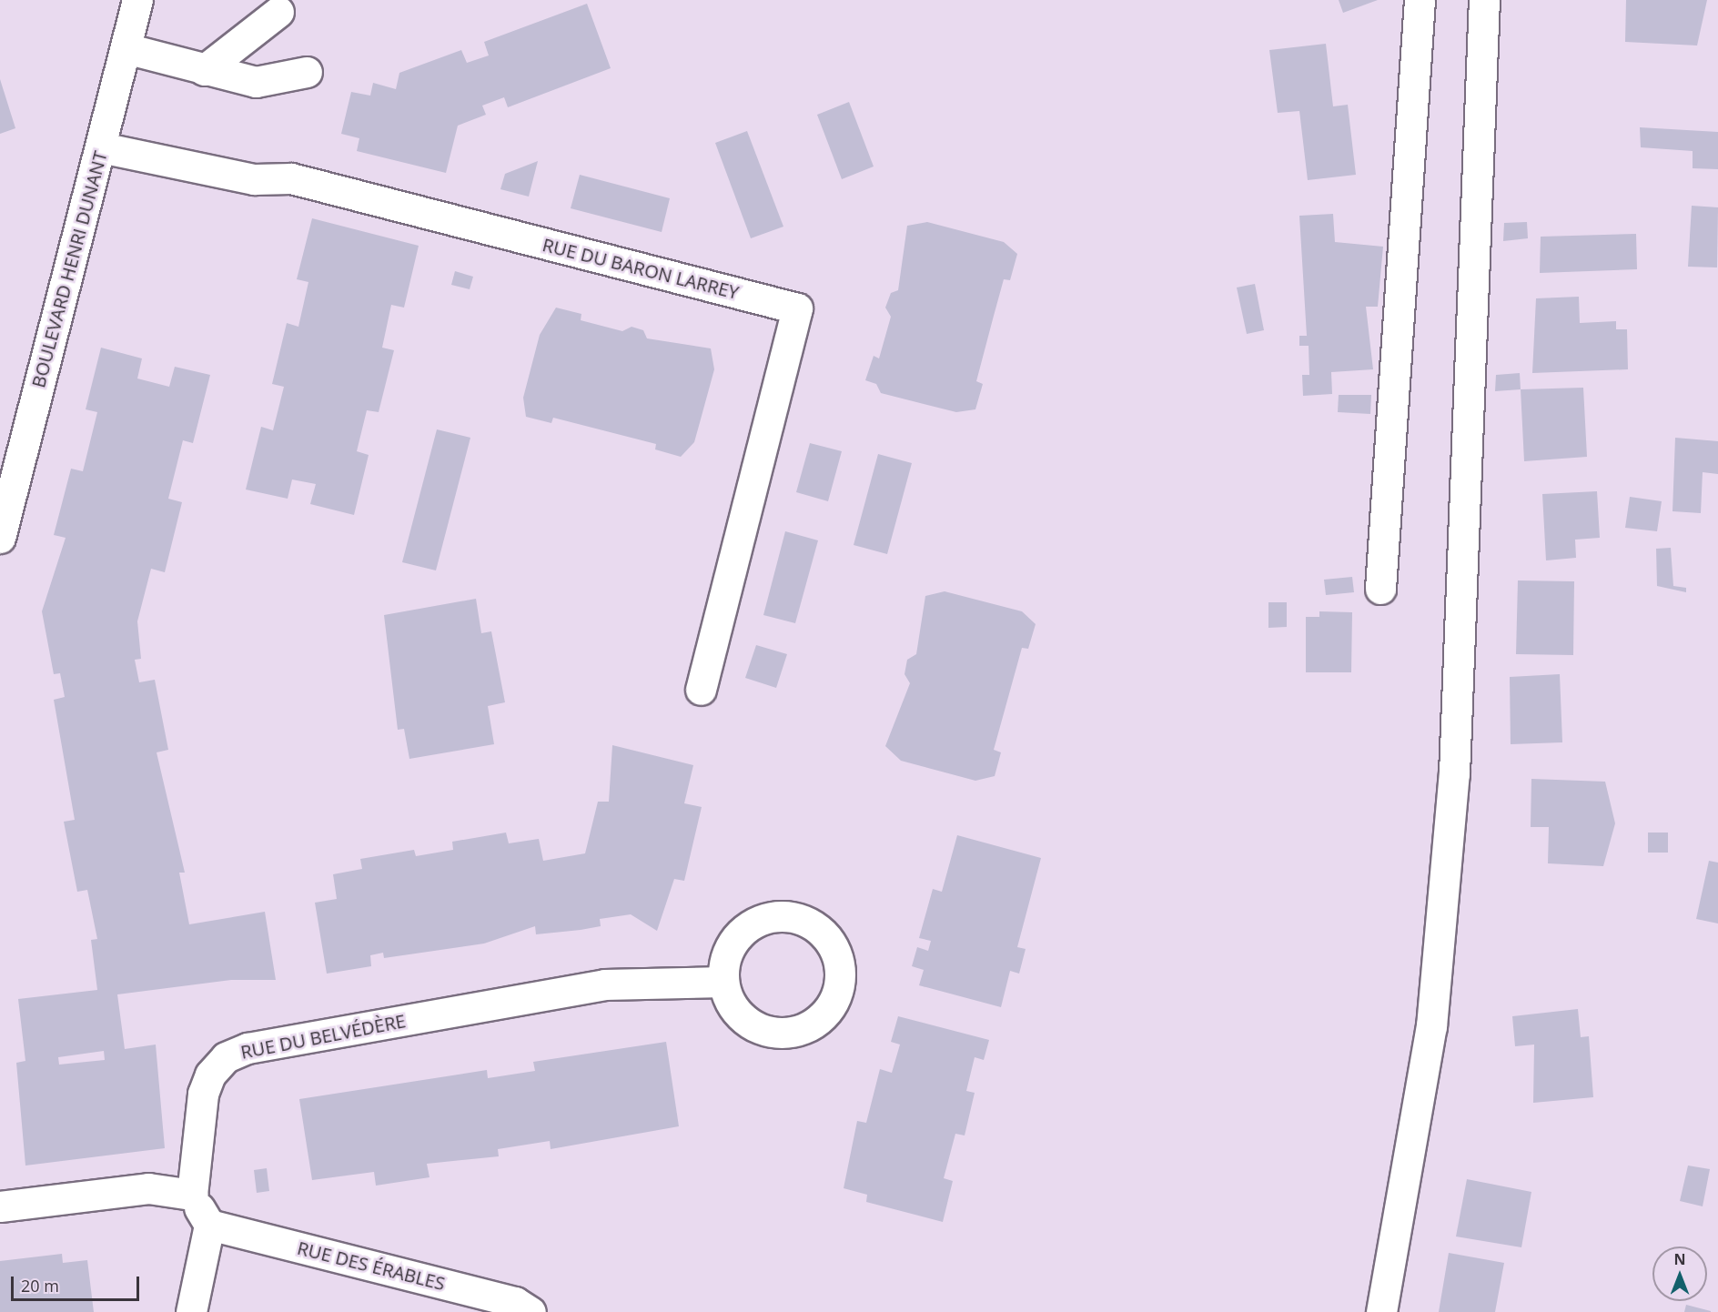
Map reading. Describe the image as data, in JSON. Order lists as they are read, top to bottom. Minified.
{"streets":{"street":["RUE DU BARON LARREY","BOULEVARD HENRI DUNANT","RUE DU BELVÉDÈRE","RUE DES ÉRABLES"]},"crossings":[["RUE DU BARON LARREY","BOULEVARD HENRI DUNANT"]],"scale_bar":"20 m","north":"top"}
